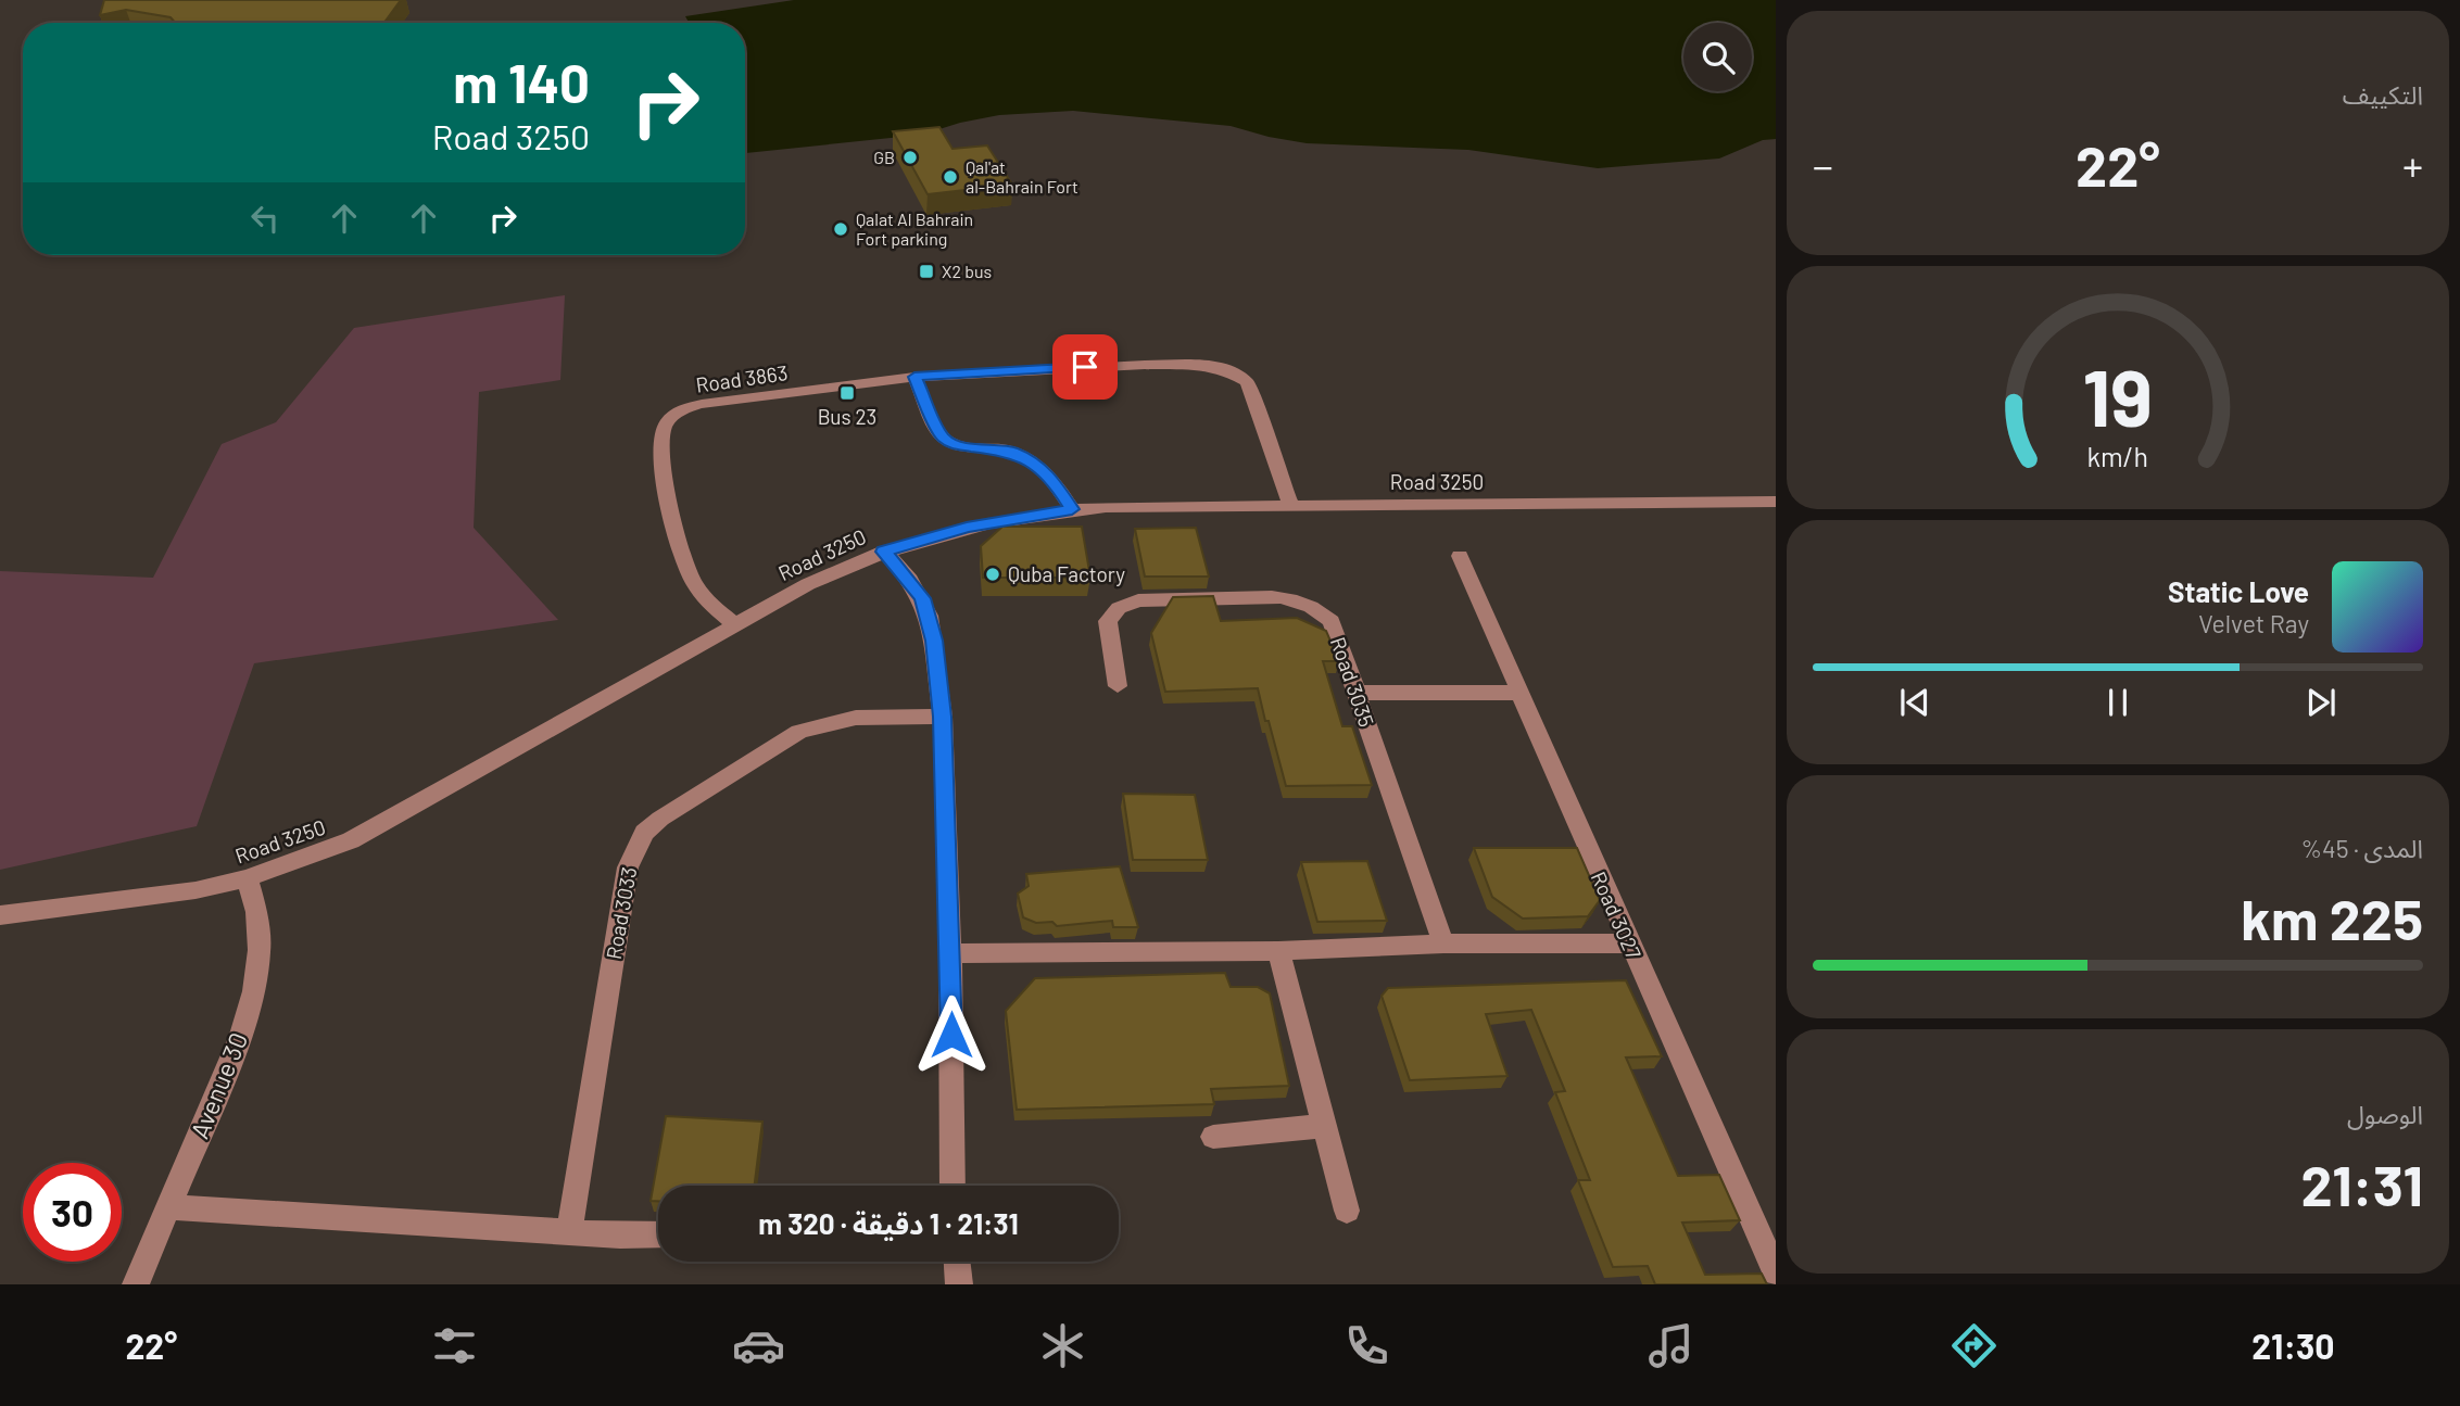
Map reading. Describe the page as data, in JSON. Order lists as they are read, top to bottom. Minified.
{"streets":{"street":["Road 3863","Road 3250","Road 3035","Road 3033","Road 3027","Avenue 30"]},"crossings":[["Road 3863","Road 3250"],["Road 3250","Avenue 30"]],"places":{"other":["GB","Qal'at al-Bahrain Fort","Qalat Al Bahrain Fort parking","Quba Factory"],"transit":["X2 bus","Bus 23"]},"page":{"tile":["التكييف",["المدى · 45%","225 km"],["الوصول","21:31"]],"turn":["140 m","Road 3250"],"heat":["−","22°","+"],"song":["Static Love","Velvet Ray"],"limit":"30","trip":"21:31 · 1 دقيقة · 320 m","tabs":["21:30","22°"],"gauge":["19","km/h"]}}
